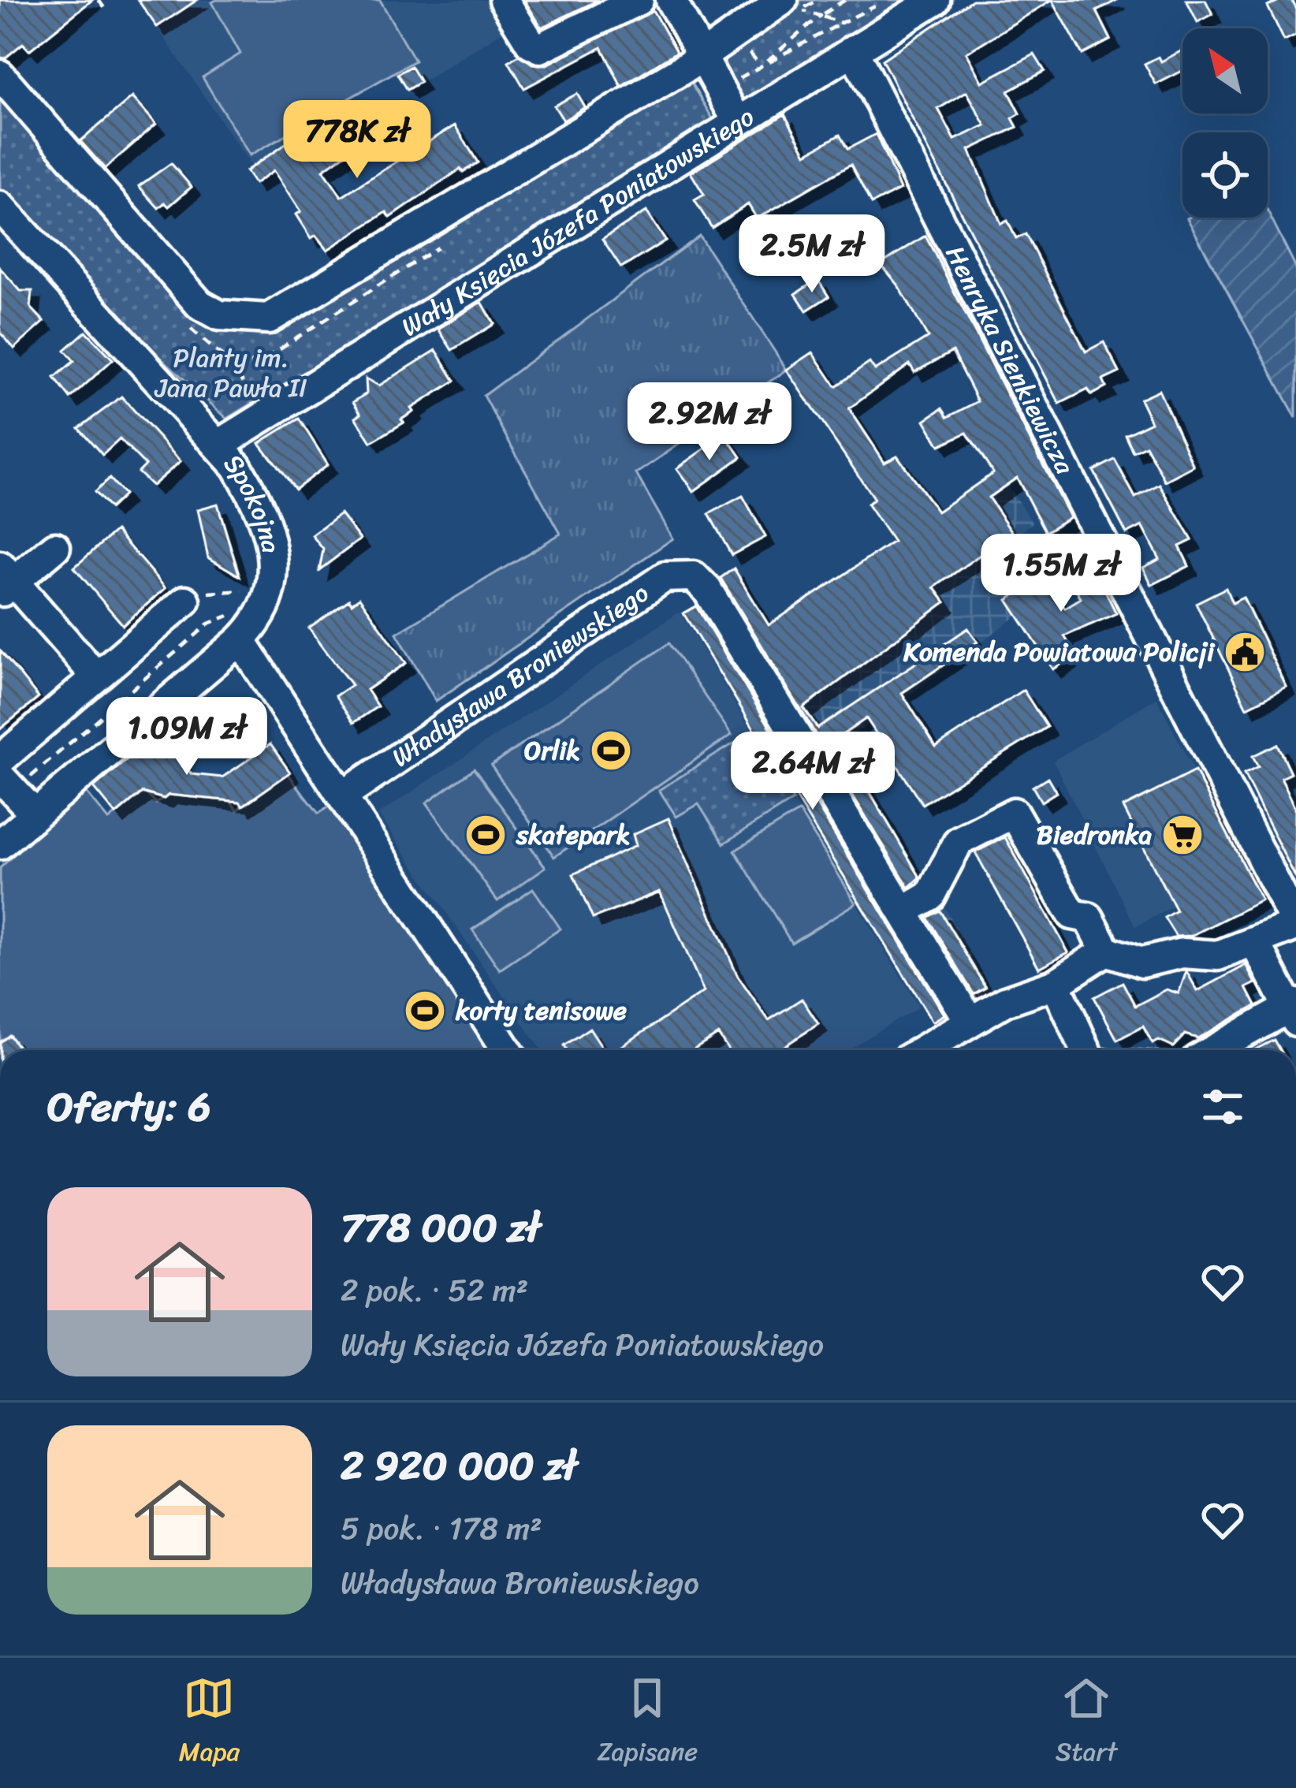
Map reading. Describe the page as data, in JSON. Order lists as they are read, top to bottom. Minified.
{"streets":{"street":["Wały Księcia Józefa Poniatowskiego","Henryka Sienkiewicza","Spokojna","Władysława Broniewskiego"]},"crossings":[["Wały Księcia Józefa Poniatowskiego","Henryka Sienkiewicza"],["Wały Księcia Józefa Poniatowskiego","Spokojna"]],"parks":["Planty im. Jana Pawła II"],"places":{"public building":["Komenda Powiatowa Policji"],"sports":["Orlik","skatepark","korty tenisowe"],"supermarket":["Biedronka"]},"north":"top left","page":{"price":["778K zł","2.5M zł","2.92M zł","1.55M zł","1.09M zł","2.64M zł"],"heading":"Oferty: 6","list":[{"name":"778 000 zł","note":"2 pok. · 52 m² · Wały Księcia Józefa Poniatowskiego"},{"name":"2 920 000 zł","note":"5 pok. · 178 m² · Władysława Broniewskiego"}],"tabs":["Mapa","Zapisane","Start"]}}
